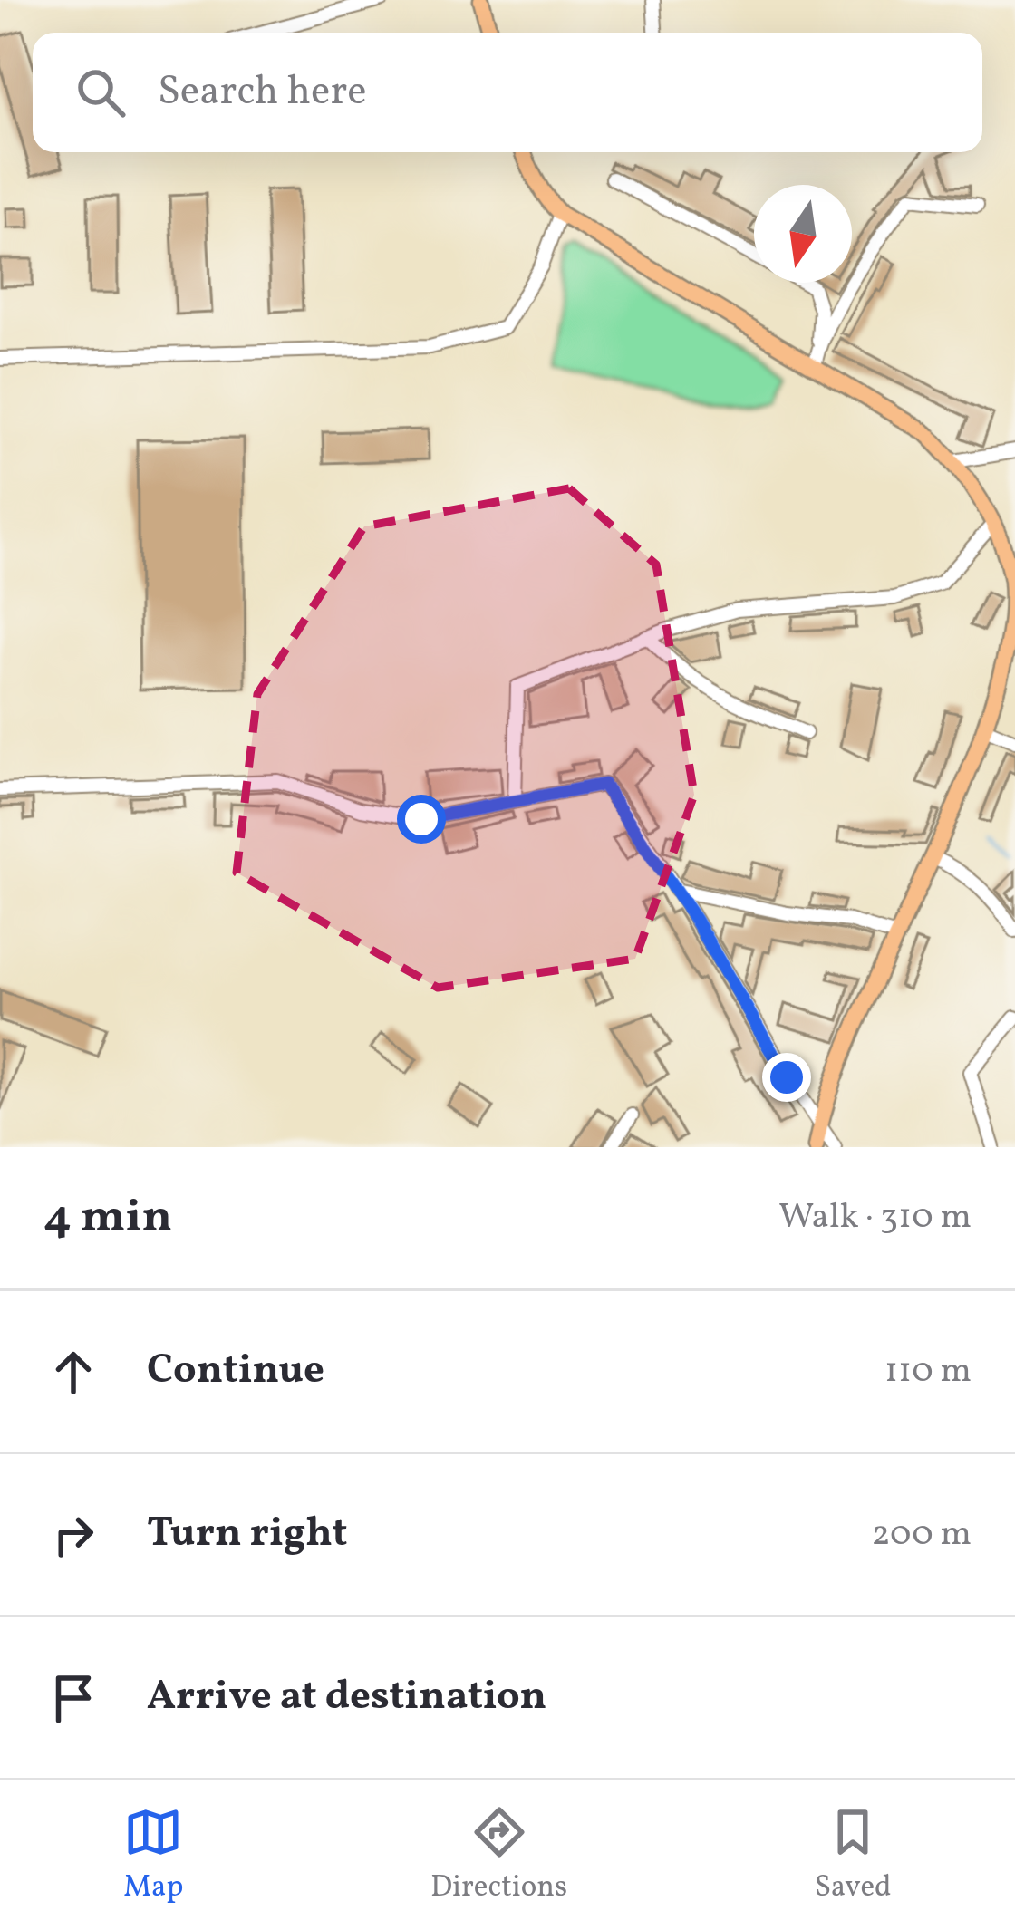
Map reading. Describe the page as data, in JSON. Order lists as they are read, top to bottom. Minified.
{"north":"bottom","page":{"search":"Search here","heading":["4 min","Walk · 310 m"],"list":[["Continue","110 m"],["Turn right","200 m"],"Arrive at destination"],"nav":["Map","Directions","Saved"]}}
